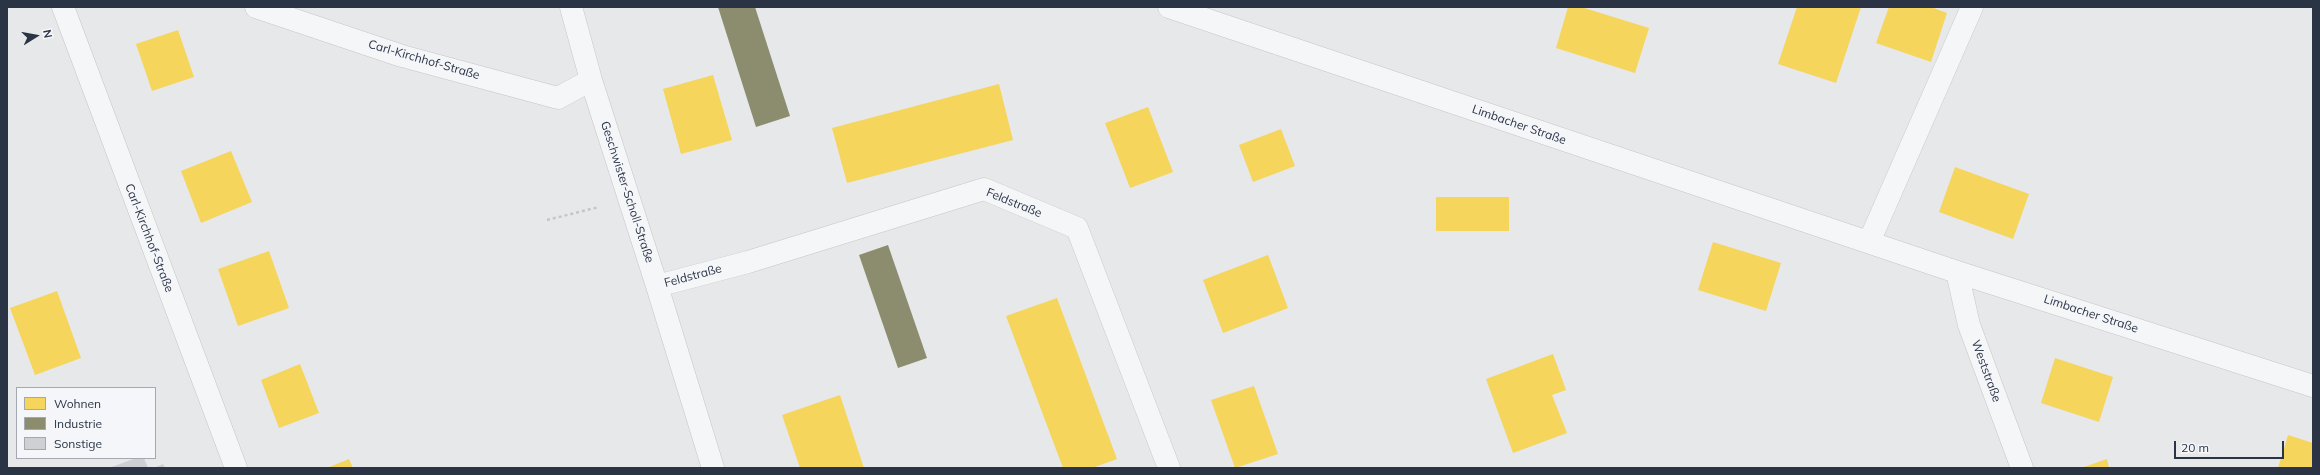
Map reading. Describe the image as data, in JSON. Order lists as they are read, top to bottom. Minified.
{"streets":{"street":["Carl-Kirchhof-Straße","Limbacher Straße","Geschwister-Scholl-Straße","Feldstraße","Weststraße"]},"crossings":[["Carl-Kirchhof-Straße","Geschwister-Scholl-Straße"],["Limbacher Straße","Weststraße"],["Geschwister-Scholl-Straße","Feldstraße"]],"legend":["Wohnen","Industrie","Sonstige"],"scale_bar":"20 m","north":"right"}
